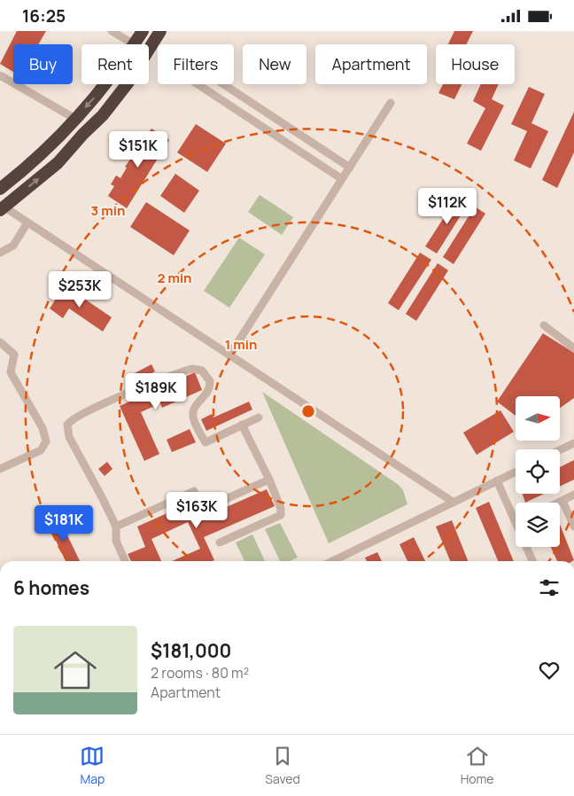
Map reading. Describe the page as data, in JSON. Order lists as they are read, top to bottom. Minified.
{"north":"right","page":{"status":"16:25","chip":["Buy","Rent","Filters","New","Apartment","House"],"price":["$151K","$112K","$253K","$189K","$163K","$181K"],"heading":"6 homes","list":[{"name":"$181,000","note":"2 rooms · 80 m² · Apartment"}],"tabs":["Map","Saved","Home"]},"rings":["3 min","2 min","1 min"]}
